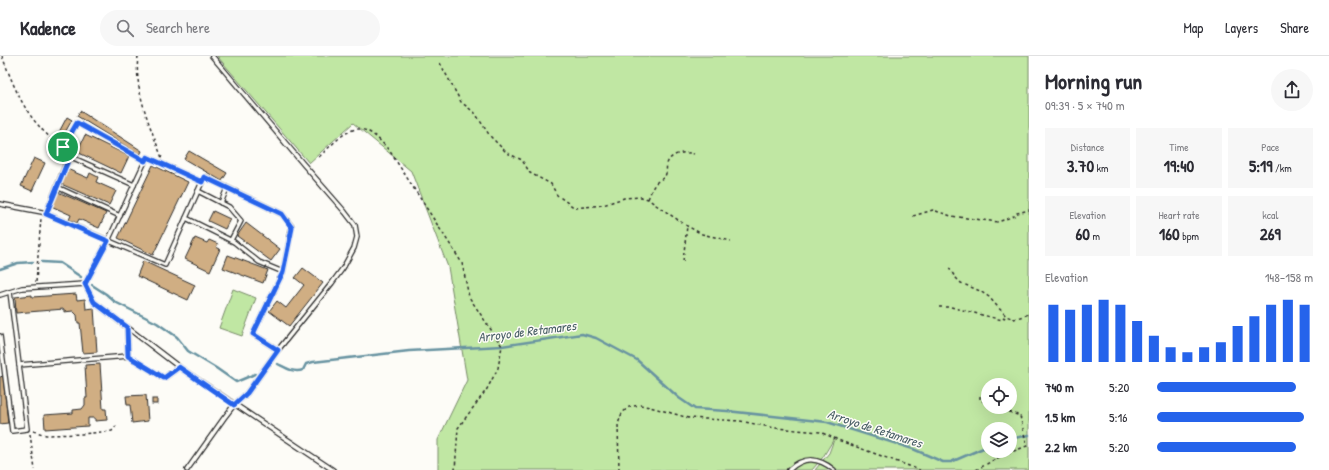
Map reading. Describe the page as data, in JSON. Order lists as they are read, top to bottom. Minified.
{"water":["Arroyo de Retamares"],"page":{"header":"Kadence","search":"Search here","nav":["Map","Layers","Share"],"heading":["Morning run","09:39 · 5 × 740 m"],"stats":[["Distance","3.70 km"],["Time","19:40"],["Pace","5:19 /km"],["Elevation","60 m"],["Heart rate","160 bpm"],["kcal","269"]],"chart":["Elevation","148–158 m"],"list":[{"name":"740 m","note":"5:20"},{"name":"1.5 km","note":"5:16"},{"name":"2.2 km","note":"5:20"}]}}
